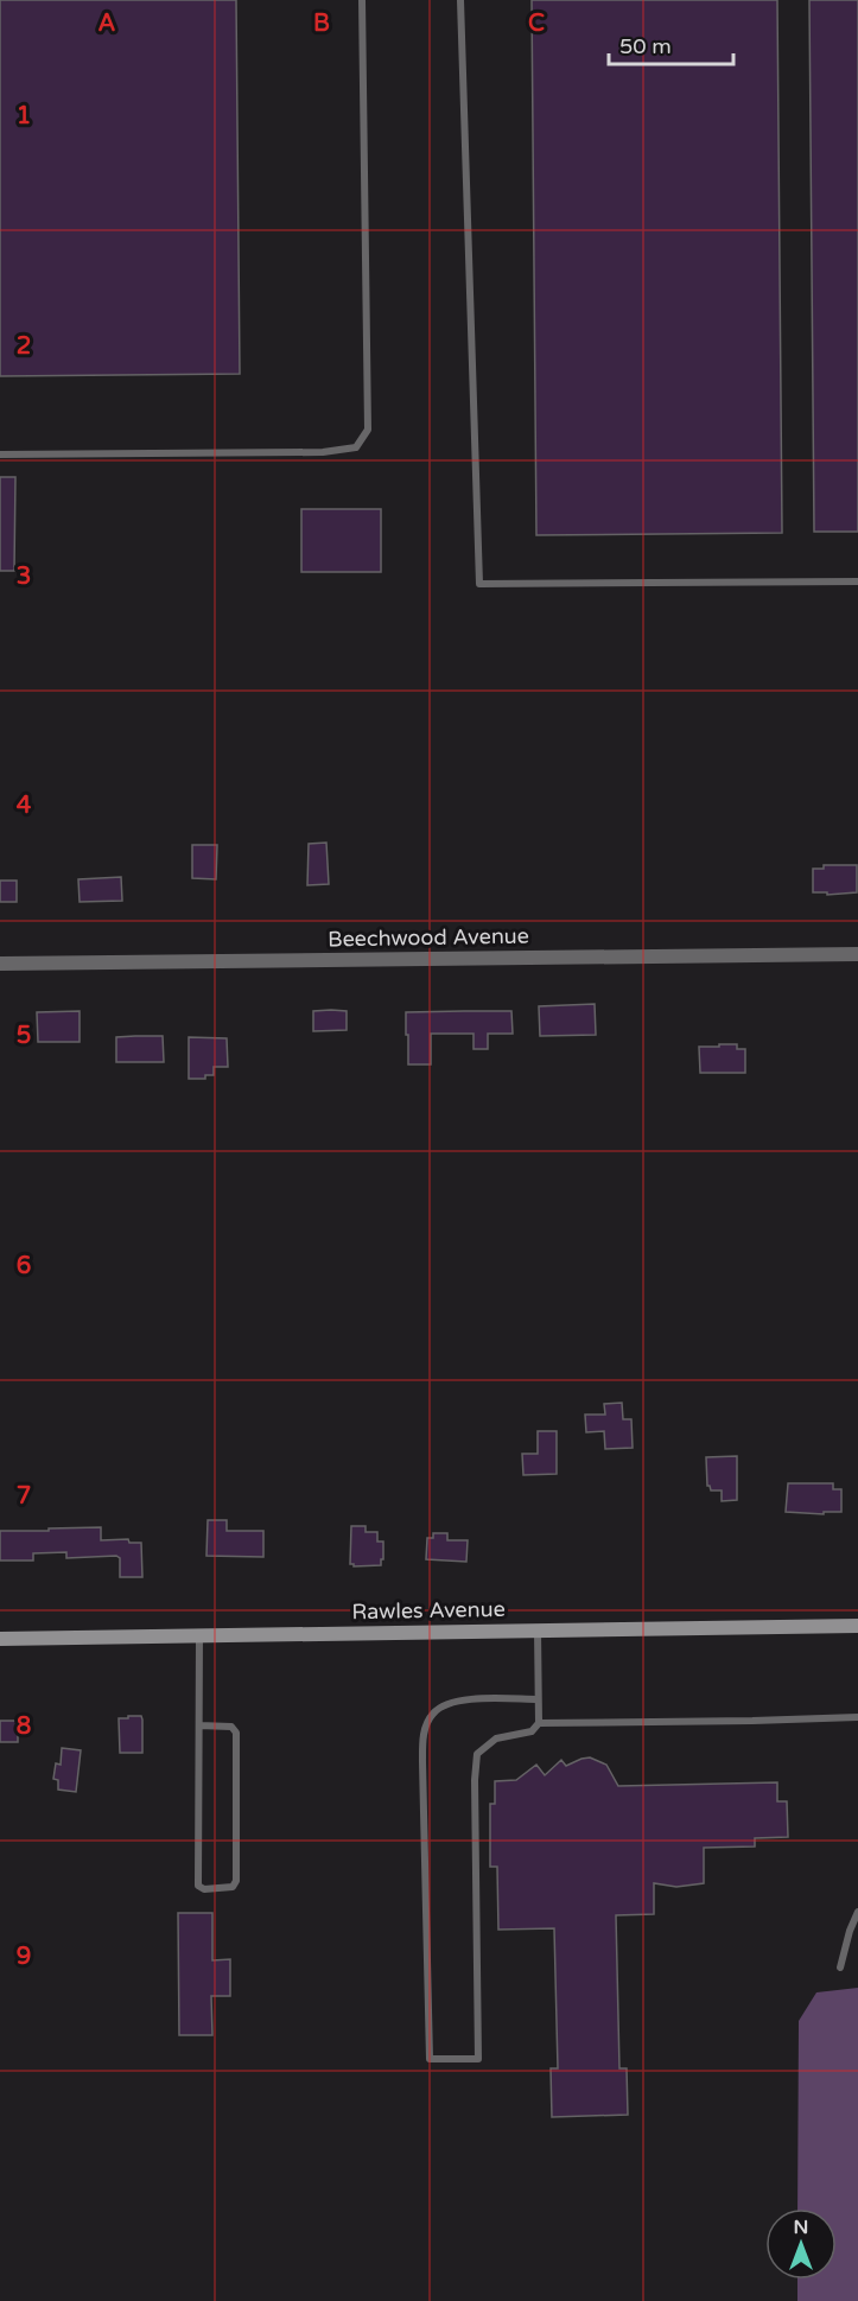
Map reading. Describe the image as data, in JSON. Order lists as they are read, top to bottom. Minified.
{"streets":{"street":["Beechwood Avenue","Rawles Avenue"]},"scale_bar":"50 m","north":"top","grid":{"columns":["A","B","C"],"rows":["1","2","3","4","5","6","7","8","9"]}}
